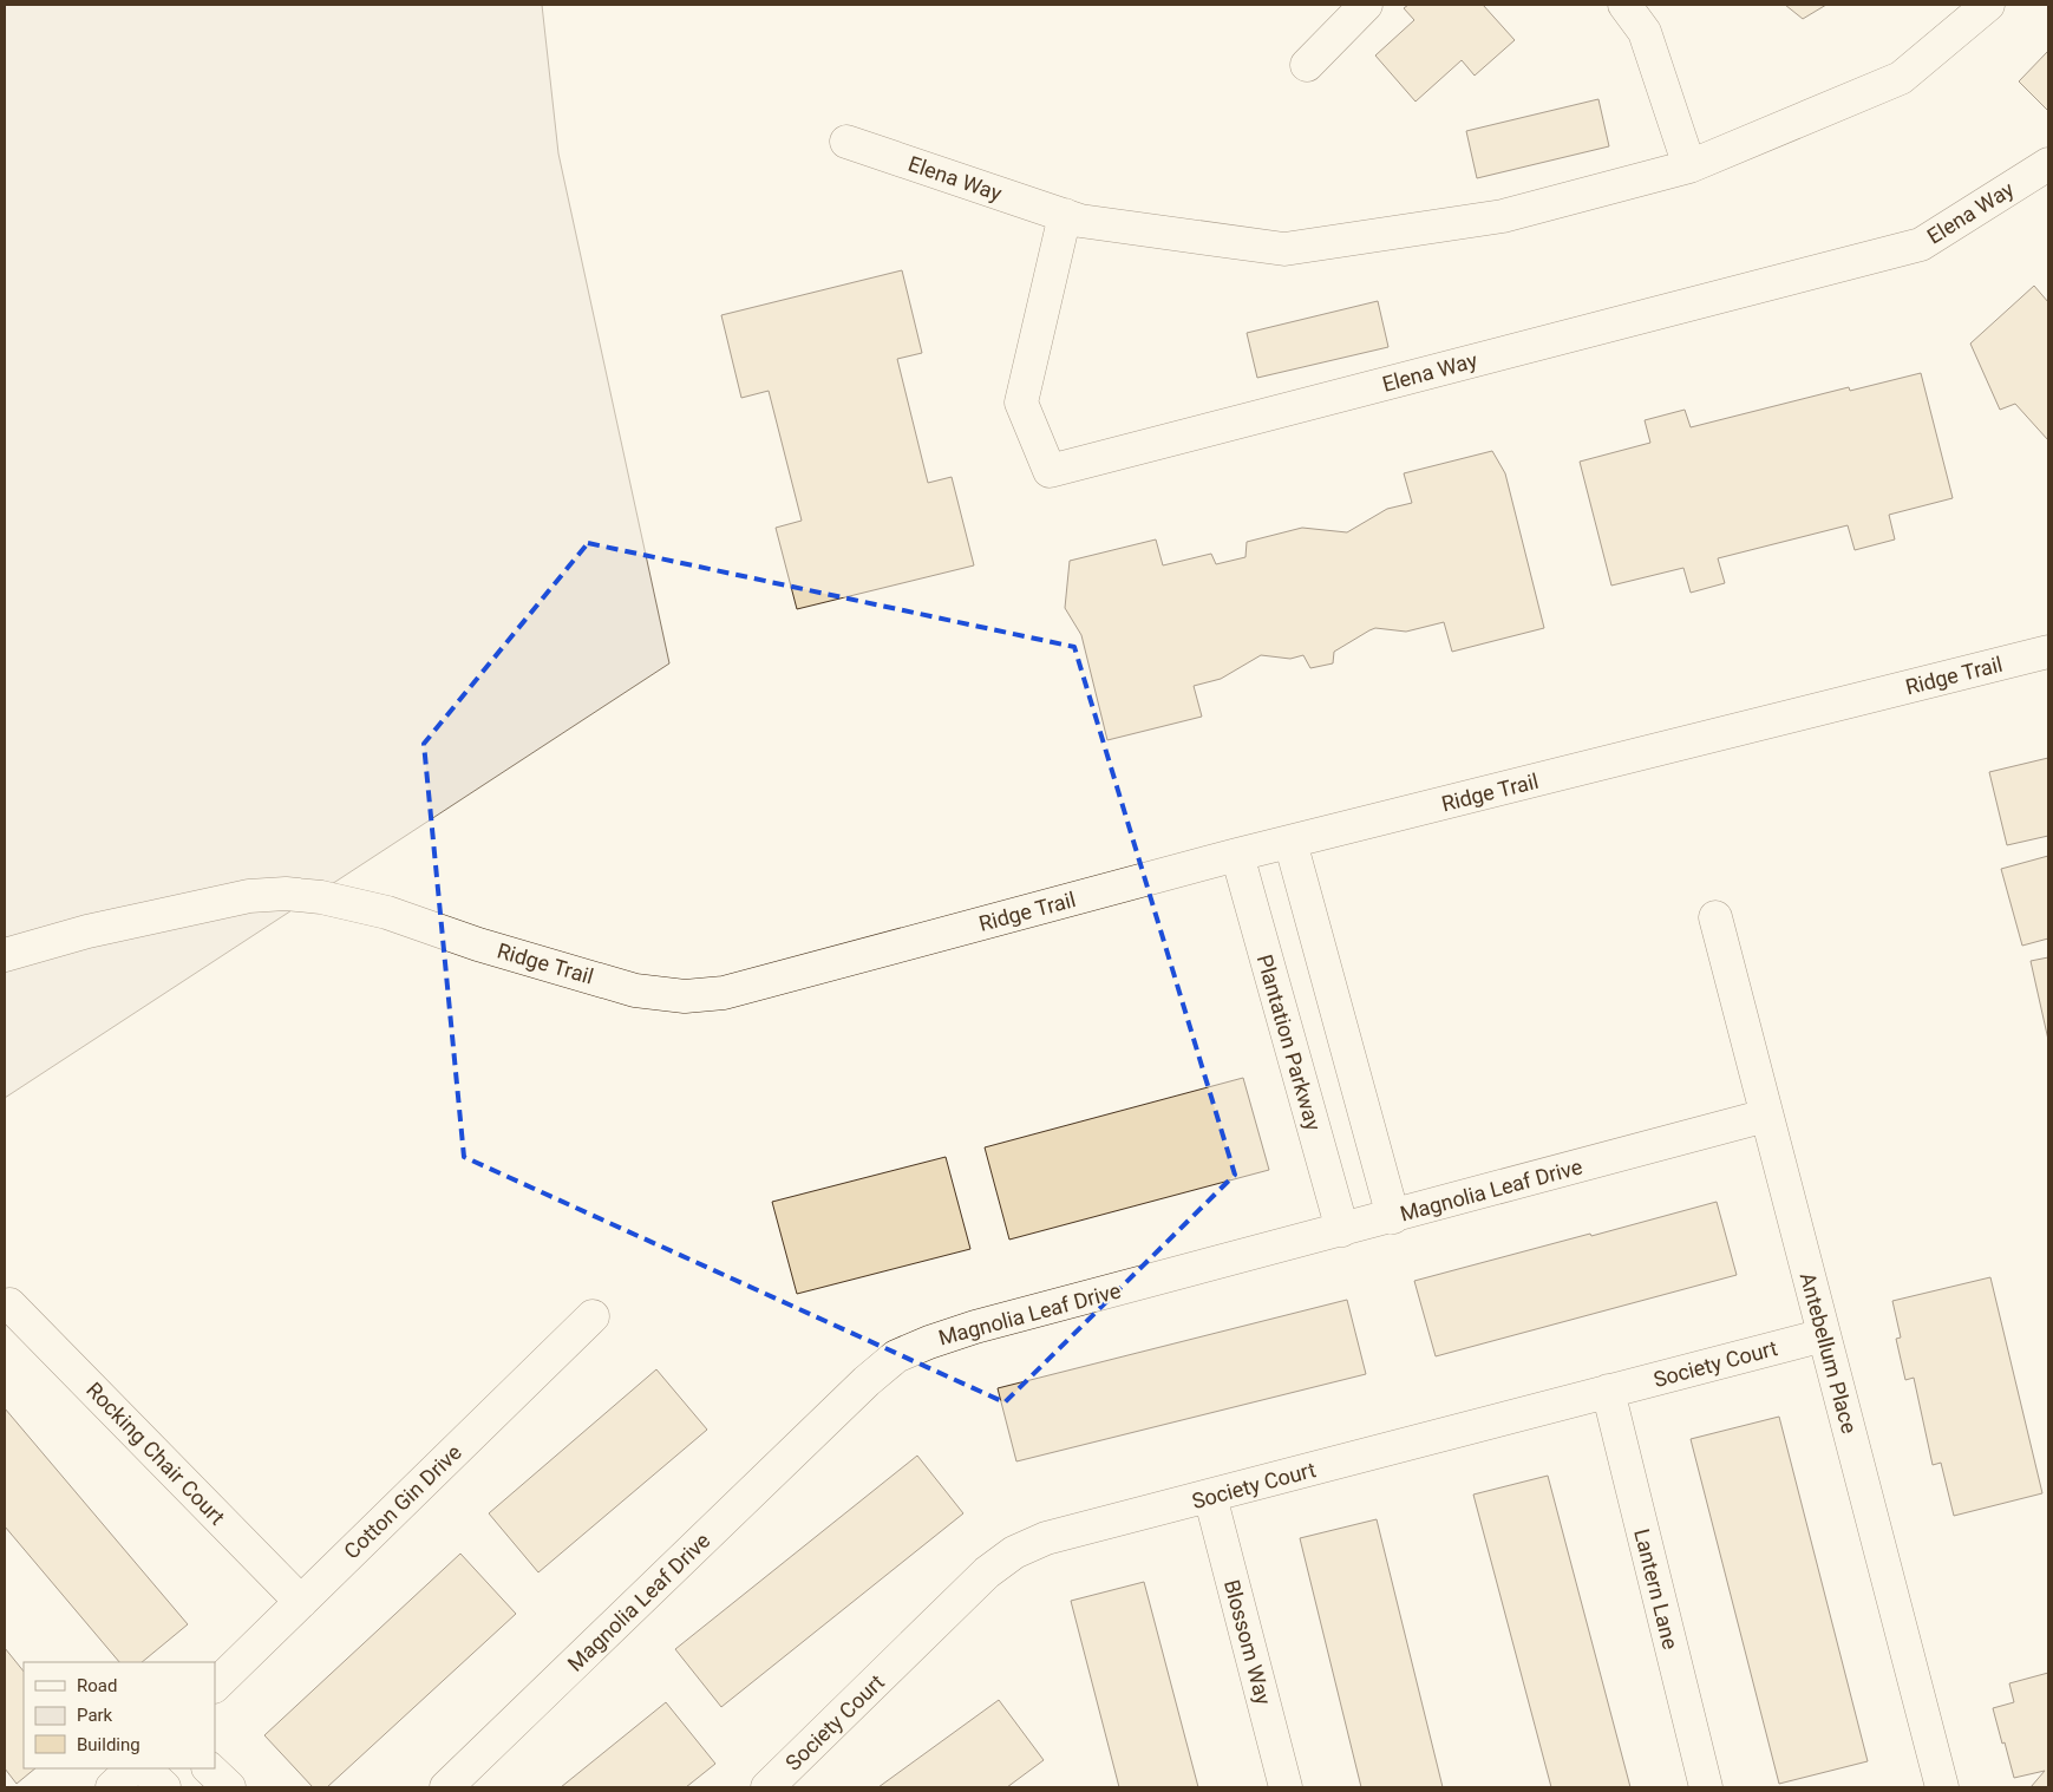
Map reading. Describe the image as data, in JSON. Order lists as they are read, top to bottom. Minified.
{"streets":{"street":["Elena Way","Ridge Trail","Plantation Parkway","Magnolia Leaf Drive","Antebellum Place","Society Court","Rocking Chair Court","Cotton Gin Drive","Lantern Lane","Blossom Way"]},"crossings":[["Ridge Trail","Plantation Parkway"],["Plantation Parkway","Magnolia Leaf Drive"],["Magnolia Leaf Drive","Antebellum Place"],["Antebellum Place","Society Court"],["Society Court","Lantern Lane"],["Society Court","Blossom Way"],["Rocking Chair Court","Cotton Gin Drive"]],"legend":["Road","Park","Building"]}
